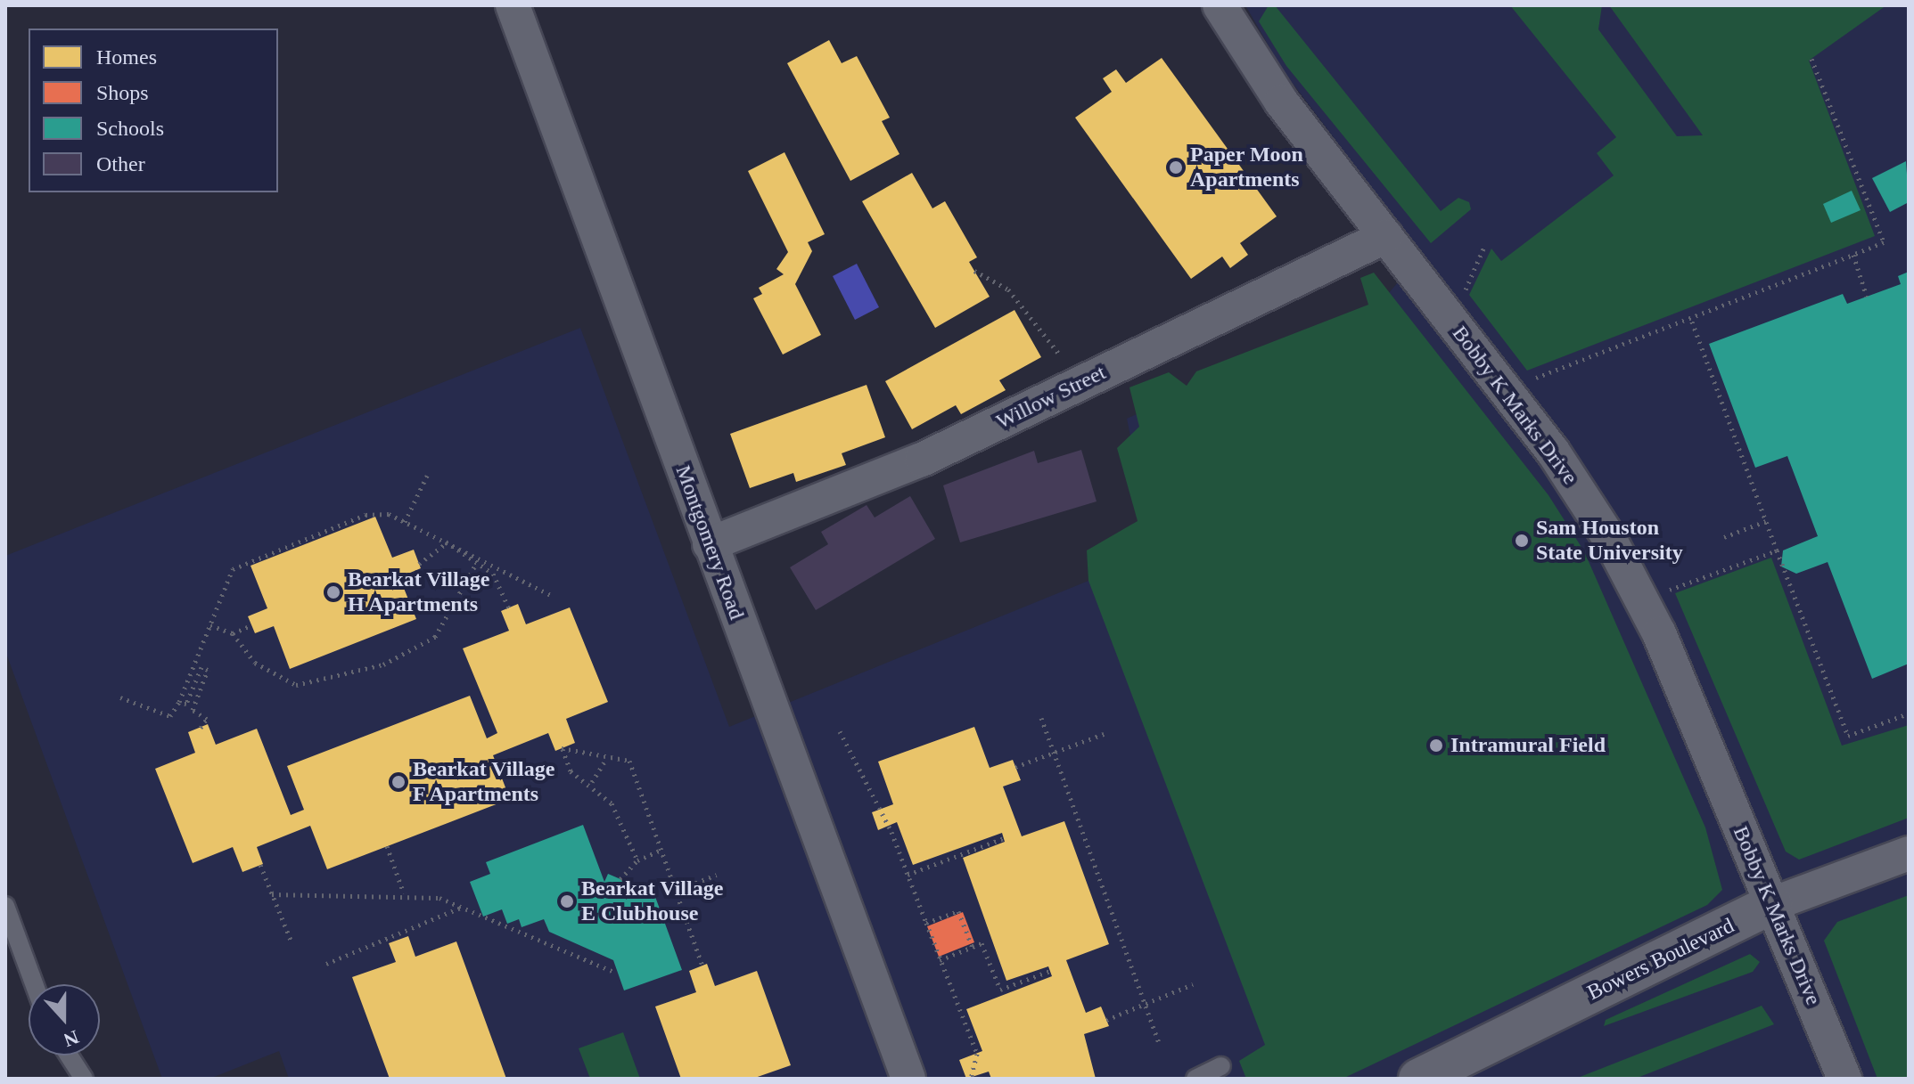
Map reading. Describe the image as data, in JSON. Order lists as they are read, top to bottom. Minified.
{"streets":{"street":["Willow Street","Bobby K Marks Drive","Montgomery Road","Bowers Boulevard"]},"crossings":[["Willow Street","Bobby K Marks Drive"],["Willow Street","Montgomery Road"],["Bobby K Marks Drive","Bowers Boulevard"]],"places":["Paper Moon Apartments","Sam Houston State University","Bearkat Village H Apartments","Intramural Field","Bearkat Village F Apartments","Bearkat Village E Clubhouse"],"legend":["Homes","Shops","Schools","Other"],"north":"bottom"}
